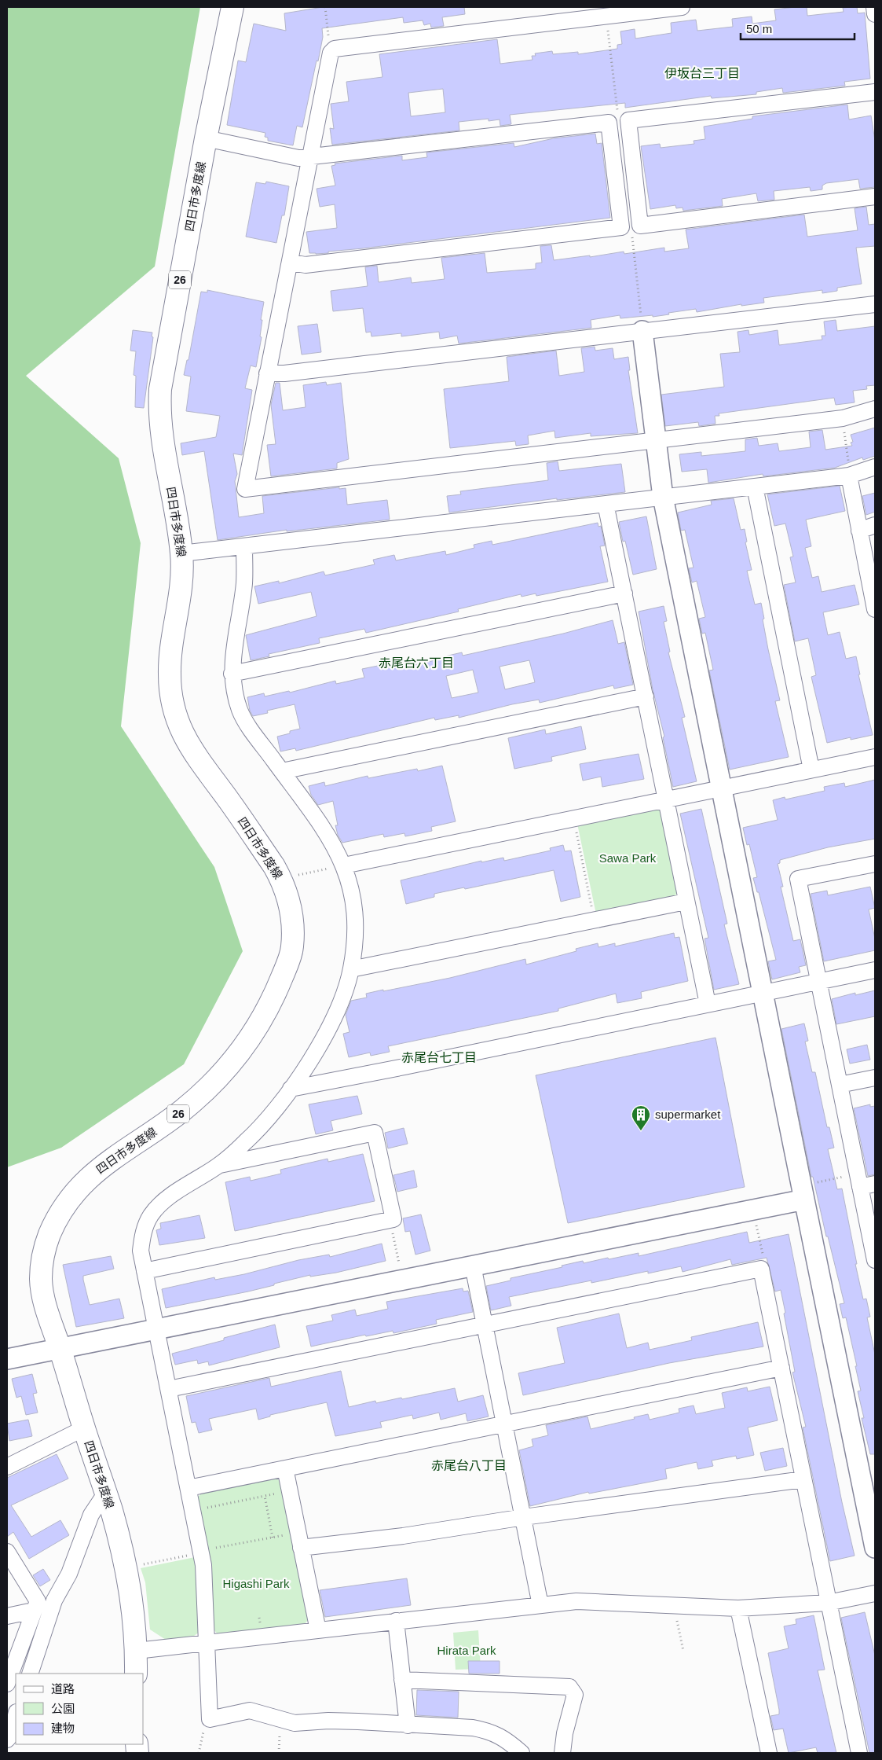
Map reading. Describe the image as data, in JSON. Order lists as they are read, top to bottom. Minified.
{"streets":{"main road":["四日市多度線","26"]},"districts":["伊坂台三丁目","赤尾台六丁目","赤尾台七丁目","赤尾台八丁目"],"parks":["Sawa Park","Higashi Park","Hirata Park"],"places":{"building":["supermarket"]},"legend":["道路","公園","建物"],"scale_bar":"50 m"}
